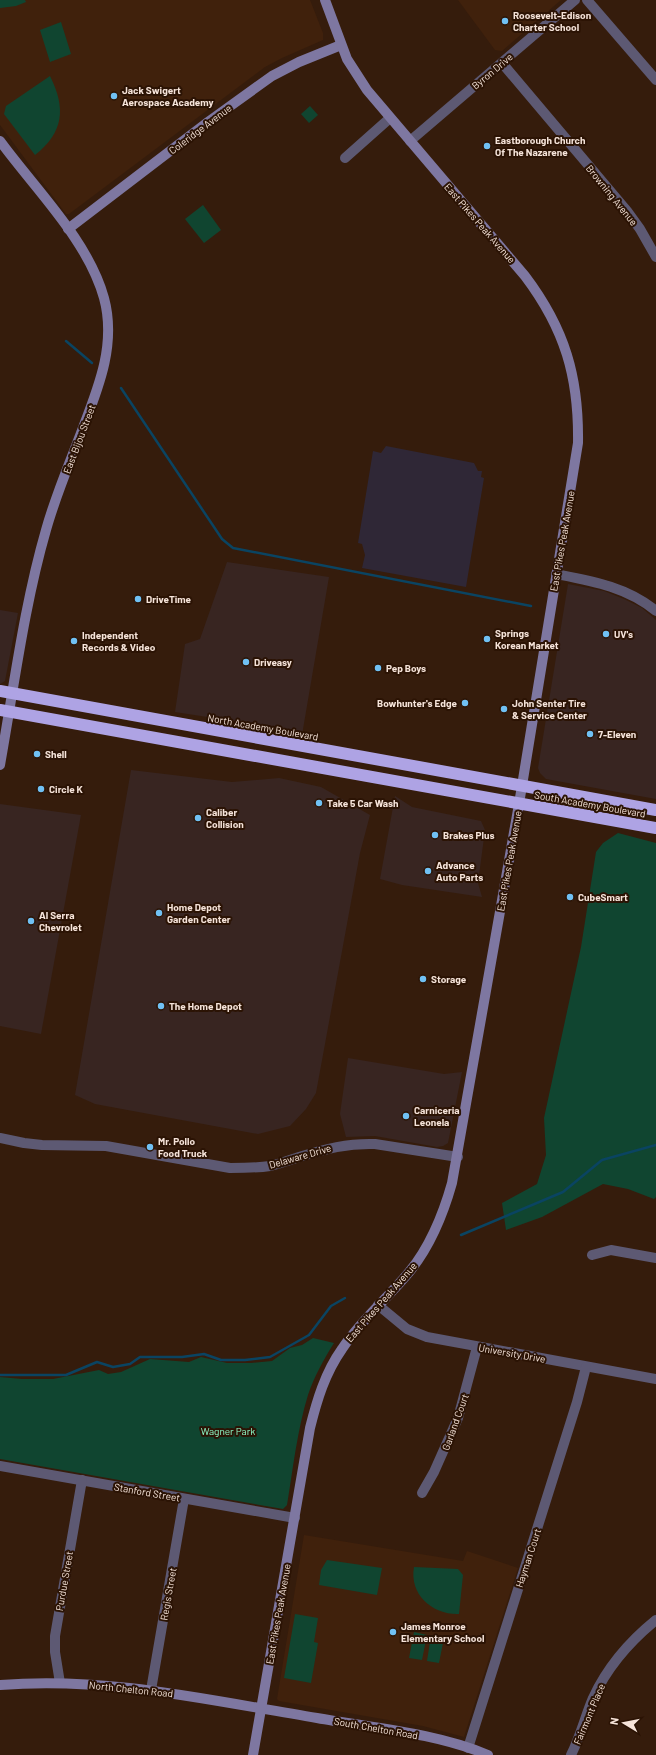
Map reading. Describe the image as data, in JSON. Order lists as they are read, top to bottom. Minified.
{"streets":{"highway":["North Academy Boulevard","South Academy Boulevard"],"main road":["Coleridge Avenue","East Pikes Peak Avenue","East Bijou Street","North Chelton Road","South Chelton Road"],"street":["Byron Drive","Browning Avenue","Delaware Drive","University Drive","Garland Court","Stanford Street","Hayman Court","Purdue Street","Regis Street","Fairmont Place"]},"crossings":[["Byron Drive","Browning Avenue"],["Byron Drive","East Pikes Peak Avenue"],["Coleridge Avenue","East Pikes Peak Avenue"],["Coleridge Avenue","East Bijou Street"],["East Pikes Peak Avenue","North Academy Boulevard"],["East Pikes Peak Avenue","South Academy Boulevard"],["East Pikes Peak Avenue","Delaware Drive"],["East Pikes Peak Avenue","University Drive"],["East Pikes Peak Avenue","Stanford Street"],["East Pikes Peak Avenue","North Chelton Road"],["East Pikes Peak Avenue","South Chelton Road"],["East Bijou Street","North Academy Boulevard"],["North Academy Boulevard","South Academy Boulevard"],["University Drive","Garland Court"],["University Drive","Hayman Court"],["Stanford Street","Purdue Street"],["Stanford Street","Regis Street"],["Hayman Court","South Chelton Road"],["Purdue Street","North Chelton Road"],["Regis Street","North Chelton Road"],["North Chelton Road","South Chelton Road"]],"parks":["Wagner Park"],"places":["Roosevelt-Edison Charter School","Jack Swigert Aerospace Academy","Eastborough Church Of The Nazarene","DriveTime","UV's","Springs Korean Market","Independent Records & Video","Driveasy","Pep Boys","Bowhunter's Edge","John Senter Tire & Service Center","7-Eleven","Shell","Circle K","Take 5 Car Wash","Caliber Collision","Brakes Plus","Advance Auto Parts","CubeSmart","Home Depot Garden Center","Al Serra Chevrolet","Storage","The Home Depot","Carniceria Leonela","Mr. Pollo Food Truck","James Monroe Elementary School"],"north":"left"}
